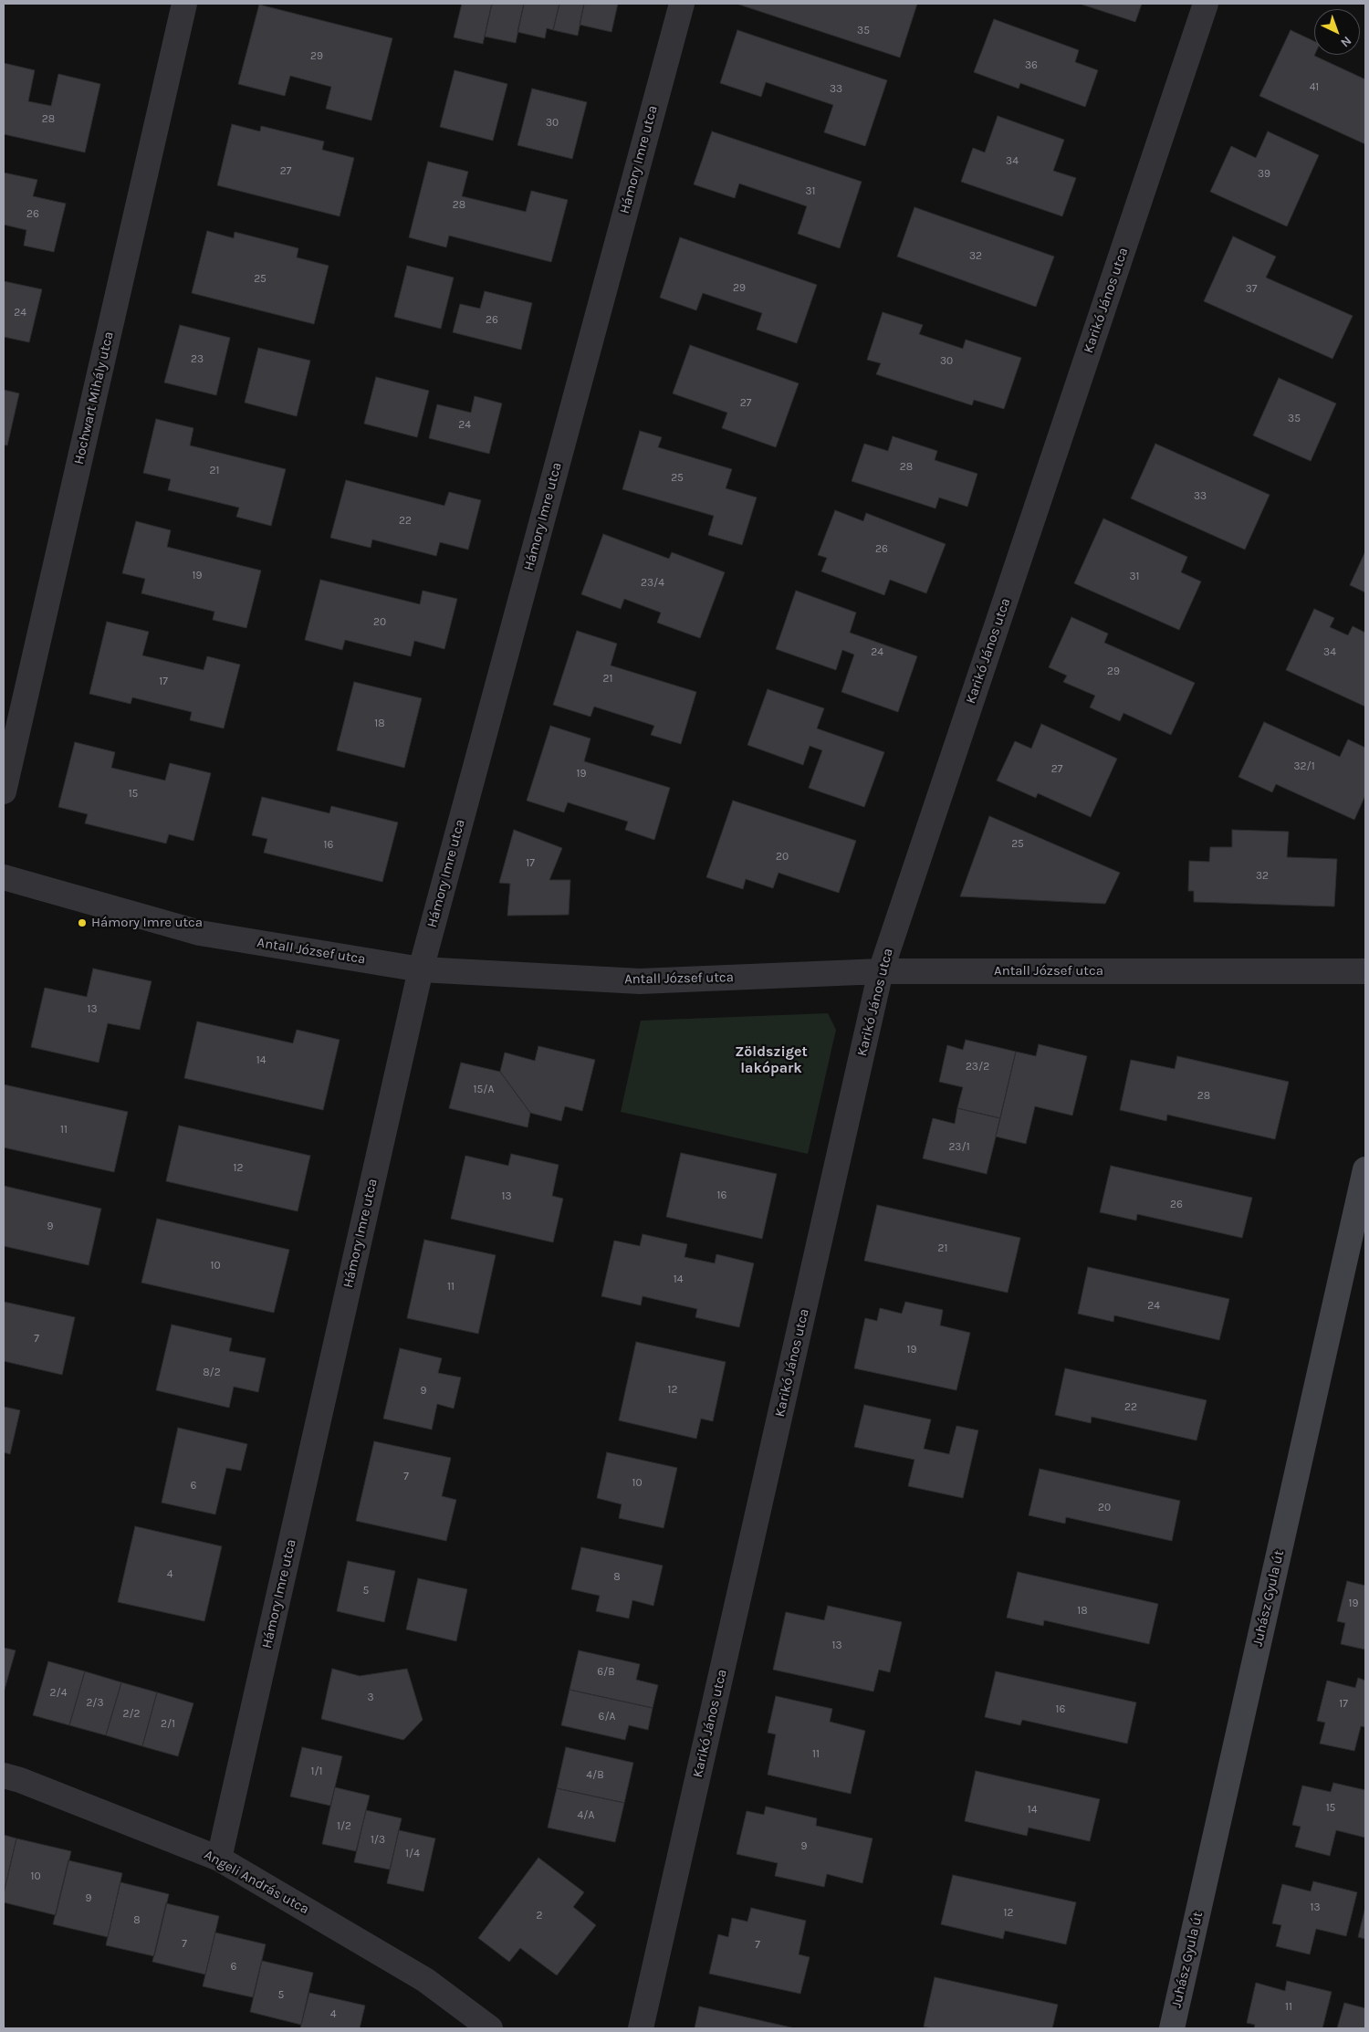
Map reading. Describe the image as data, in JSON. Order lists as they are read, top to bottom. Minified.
{"streets":{"street":["Hámory Imre utca","Karikó János utca","Hochwart Mihály utca","Antall József utca","Juhász Gyula út","Angeli András utca"]},"crossings":[["Hámory Imre utca","Antall József utca"],["Hámory Imre utca","Angeli András utca"],["Karikó János utca","Antall József utca"]],"districts":["Zöldsziget lakópark"],"places":["Hámory Imre utca"],"house_numbers":["35","29","36","41","33","28","30","34","27","39","31","28","26","32","25","29","37","24","26","23","30","27","35","24","28","21","25","33","22","26","19","31","23/4","20","24","34","29","21","17","18","32/1","27","19","15","25","16","20","17","32","13","14","23/2","15/A","28","11","23/1","12","16","13","26","9","21","10","14","11","24","7","19","8/2","12","9","22","7","10","6","20","4","8","5","19","18","13","6/B","2/4","3","2/3","17","16","2/2","6/A","2/1","11","1/1","4/B","15","14","4/A","1/2","1/3","9","1/4","10","9","13","12","2","8","7","7","6","5","11","4"],"north":"bottom right"}
